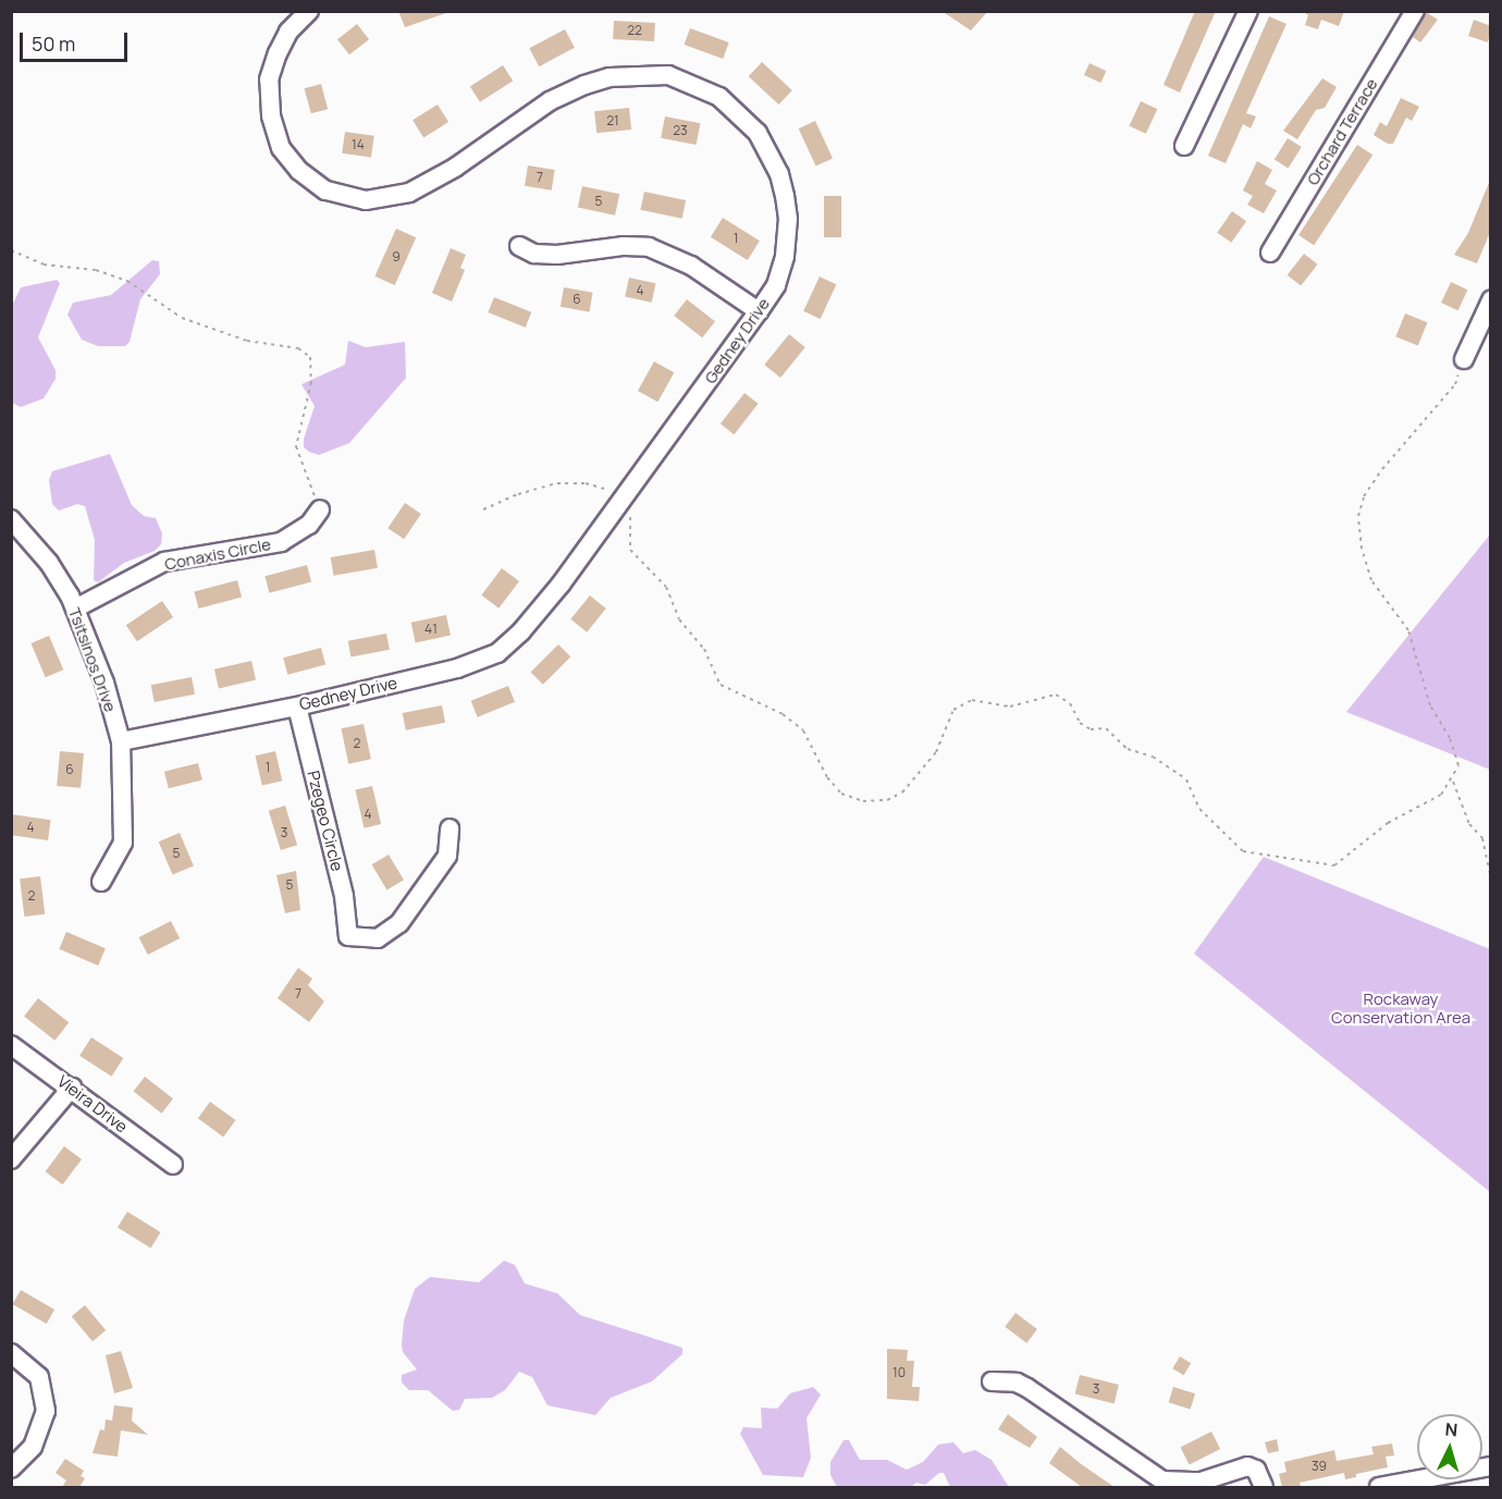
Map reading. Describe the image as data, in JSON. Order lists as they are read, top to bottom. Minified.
{"streets":{"street":["Orchard Terrace","Gedney Drive","Conaxis Circle","Tsitsinos Drive","Pzegeo Circle","Vieira Drive"]},"crossings":[["Gedney Drive","Tsitsinos Drive"],["Gedney Drive","Pzegeo Circle"],["Conaxis Circle","Tsitsinos Drive"]],"parks":["Rockaway Conservation Area"],"house_numbers":["22","21","23","14","7","5","1","9","4","6","41","2","1","6","4","4","3","5","5","2","7","10","3","39"],"scale_bar":"50 m","north":"top"}
